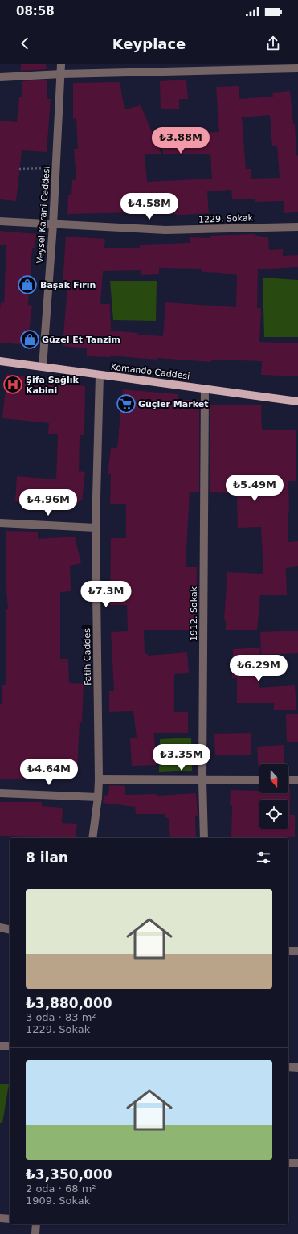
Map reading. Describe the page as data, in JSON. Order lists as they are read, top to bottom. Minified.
{"streets":{"main road":["Komando Caddesi"],"street":["Veysel Karani Caddesi","1229. Sokak","1912. Sokak","Fatih Caddesi"]},"crossings":[["Veysel Karani Caddesi","1229. Sokak"],["Veysel Karani Caddesi","Komando Caddesi"],["Komando Caddesi","1912. Sokak"],["Komando Caddesi","Fatih Caddesi"]],"places":{"shop":["Başak Fırın","Güzel Et Tanzim"],"hospital":["Şifa Sağlık Kabini"],"supermarket":["Güçler Market"]},"north":"bottom","page":{"status":"08:58","header":"Keyplace","price":["₺3.88M","₺4.58M","₺5.49M","₺4.96M","₺7.3M","₺6.29M","₺3.35M","₺4.64M"],"heading":"8 ilan","list":[{"name":"₺3,880,000","note":"3 oda · 83 m² · 1229. Sokak"},{"name":"₺3,350,000","note":"2 oda · 68 m² · 1909. Sokak"}]}}
